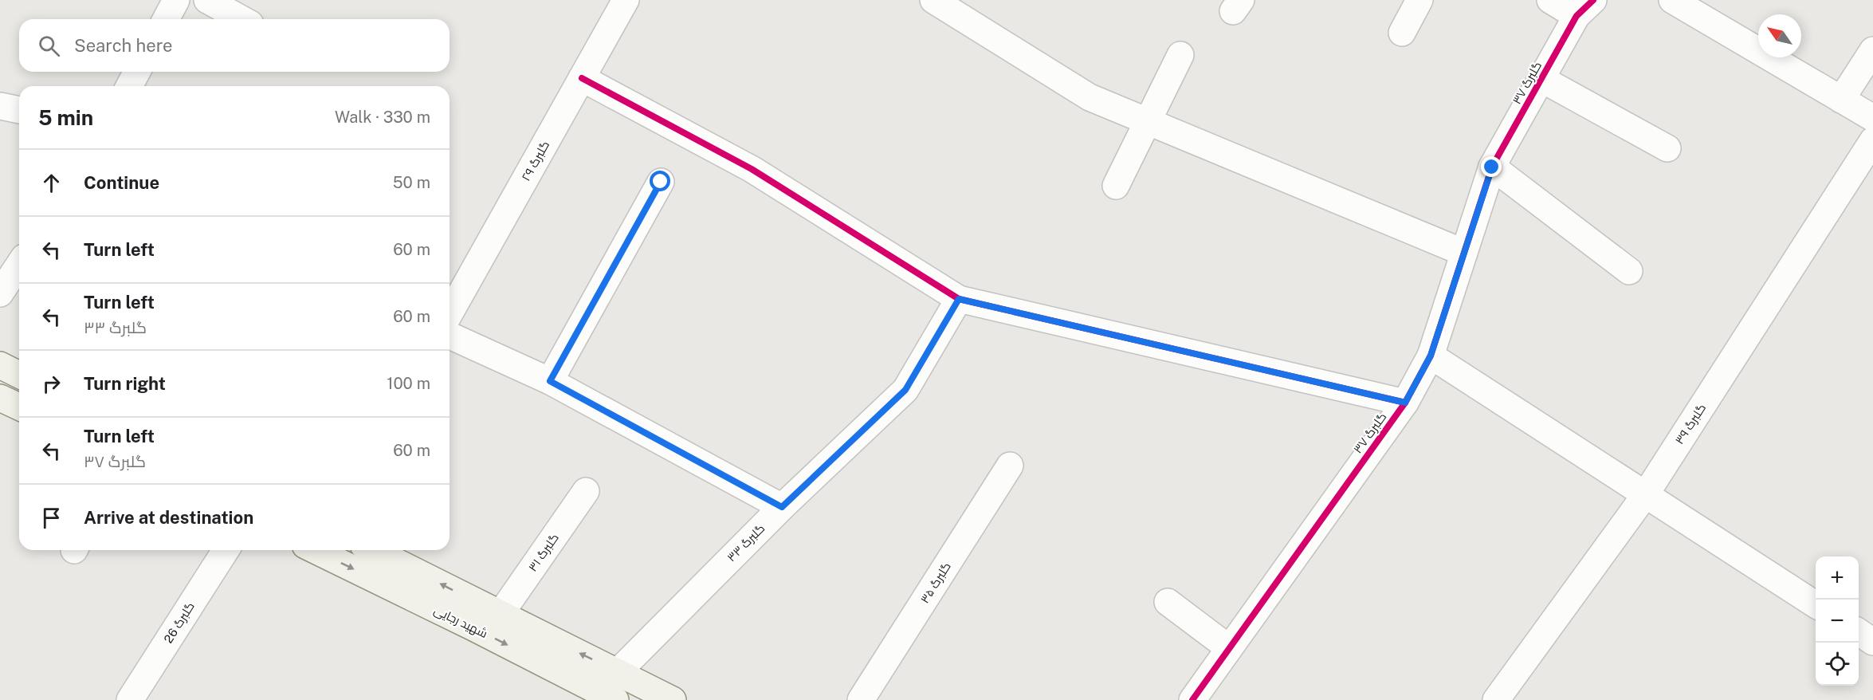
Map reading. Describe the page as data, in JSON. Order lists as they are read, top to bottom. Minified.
{"streets":{"main road":["شهید رجایی"],"street":["گلبرگ ۳۷","گلبرگ ۲۹","گلبرگ ۳۹","گلبرگ ۳۳","گلبرگ ۳۱","گلبرگ ۳۵","گلبرگ 26"]},"crossings":[["گلبرگ ۳۳","شهید رجایی"],["گلبرگ ۳۱","شهید رجایی"]],"north":"top left","page":{"search":"Search here","heading":["5 min","Walk · 330 m"],"list":[["Continue","50 m"],["Turn left","60 m"],["Turn left","گلبرگ ۳۳","60 m"],["Turn right","100 m"],["Turn left","گلبرگ ۳۷","60 m"],"Arrive at destination"],"map_buttons":["+","−"]}}
